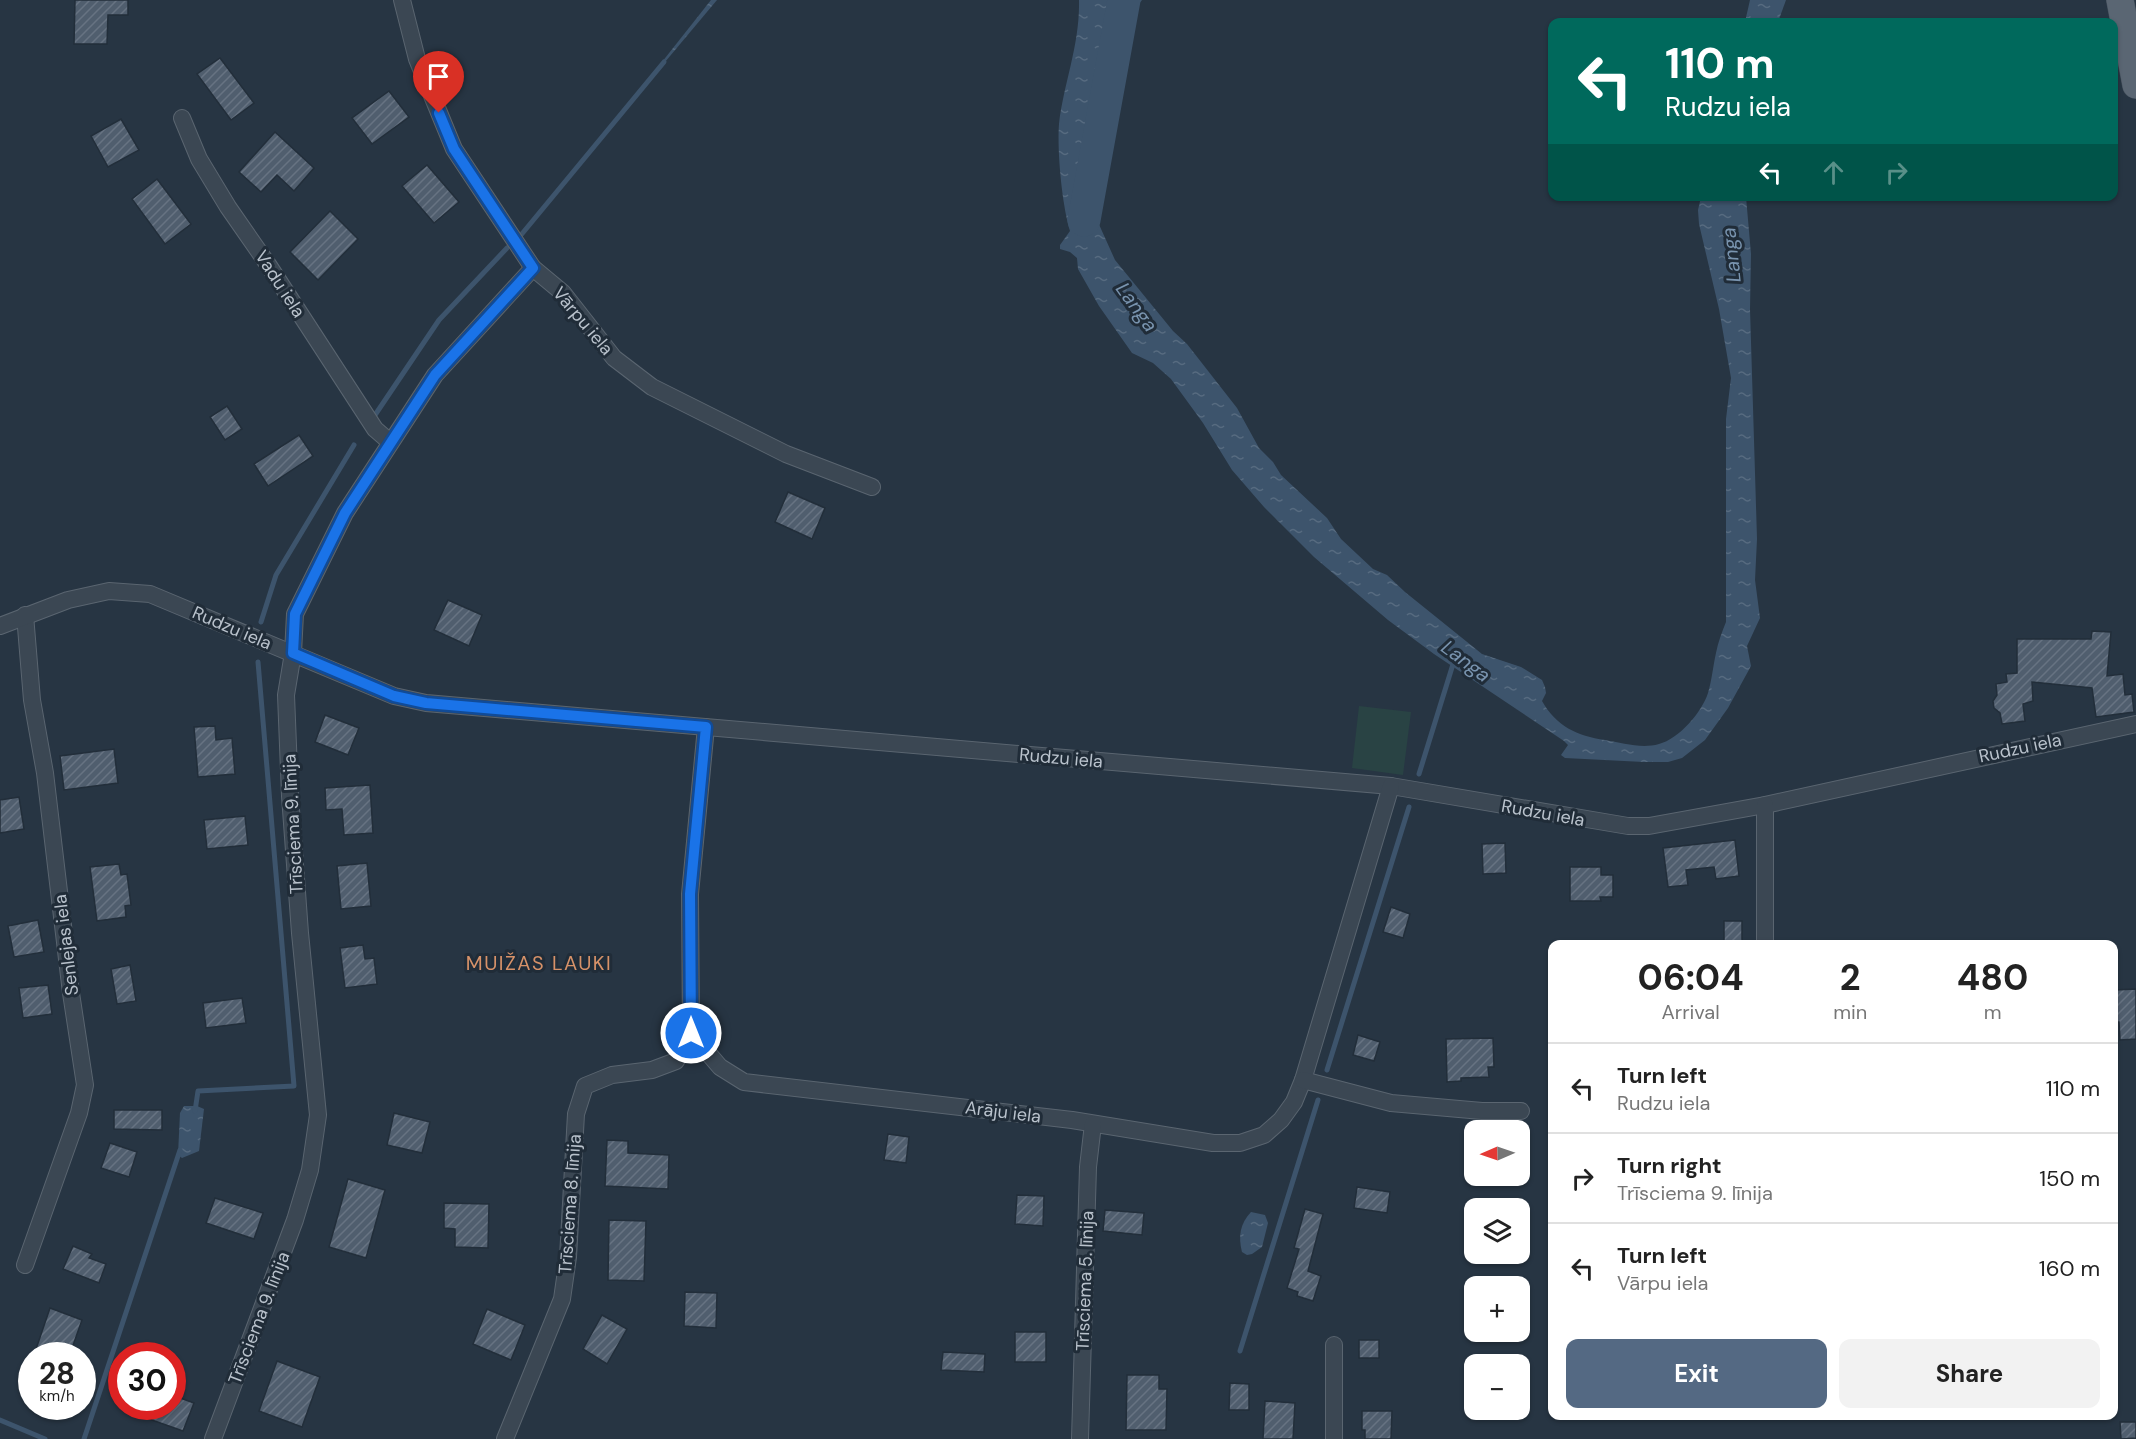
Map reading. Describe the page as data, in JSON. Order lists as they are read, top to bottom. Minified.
{"streets":{"street":["Vadu iela","Vārpu iela","Rudzu iela","Trīsciema 9. līnija","Senlejas iela","Arāju iela","Trīsciema 8. līnija","Trīsciema 5. līnija"]},"crossings":[["Vadu iela","Trīsciema 9. līnija"],["Vārpu iela","Trīsciema 9. līnija"],["Rudzu iela","Trīsciema 9. līnija"],["Rudzu iela","Senlejas iela"],["Rudzu iela","Arāju iela"],["Arāju iela","Trīsciema 8. līnija"],["Arāju iela","Trīsciema 5. līnija"]],"districts":["MUIŽAS LAUKI"],"water":["Langa"],"north":"left","page":{"turn":["110 m","Rudzu iela"],"eta":["06:04","Arrival","2","min","480","m"],"list":[{"name":"Turn left","note":"Rudzu iela","value":"110 m"},{"name":"Turn right","note":"Trīsciema 9. līnija","value":"150 m"},{"name":"Turn left","note":"Vārpu iela","value":"160 m"}],"map_buttons":["+","−"],"buttons":["Exit","Share"],"speed":"28 km/h","limit":"30"}}
